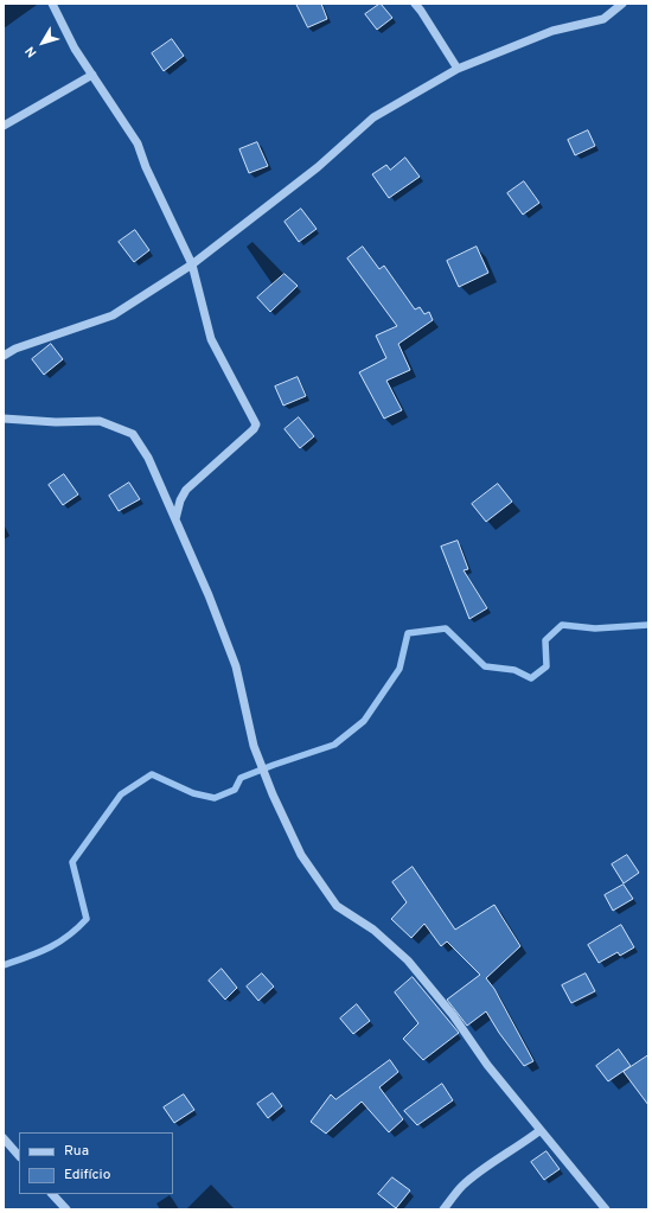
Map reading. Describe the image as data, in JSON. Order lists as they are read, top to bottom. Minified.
{"legend":["Rua","Edifício"],"north":"bottom left"}
